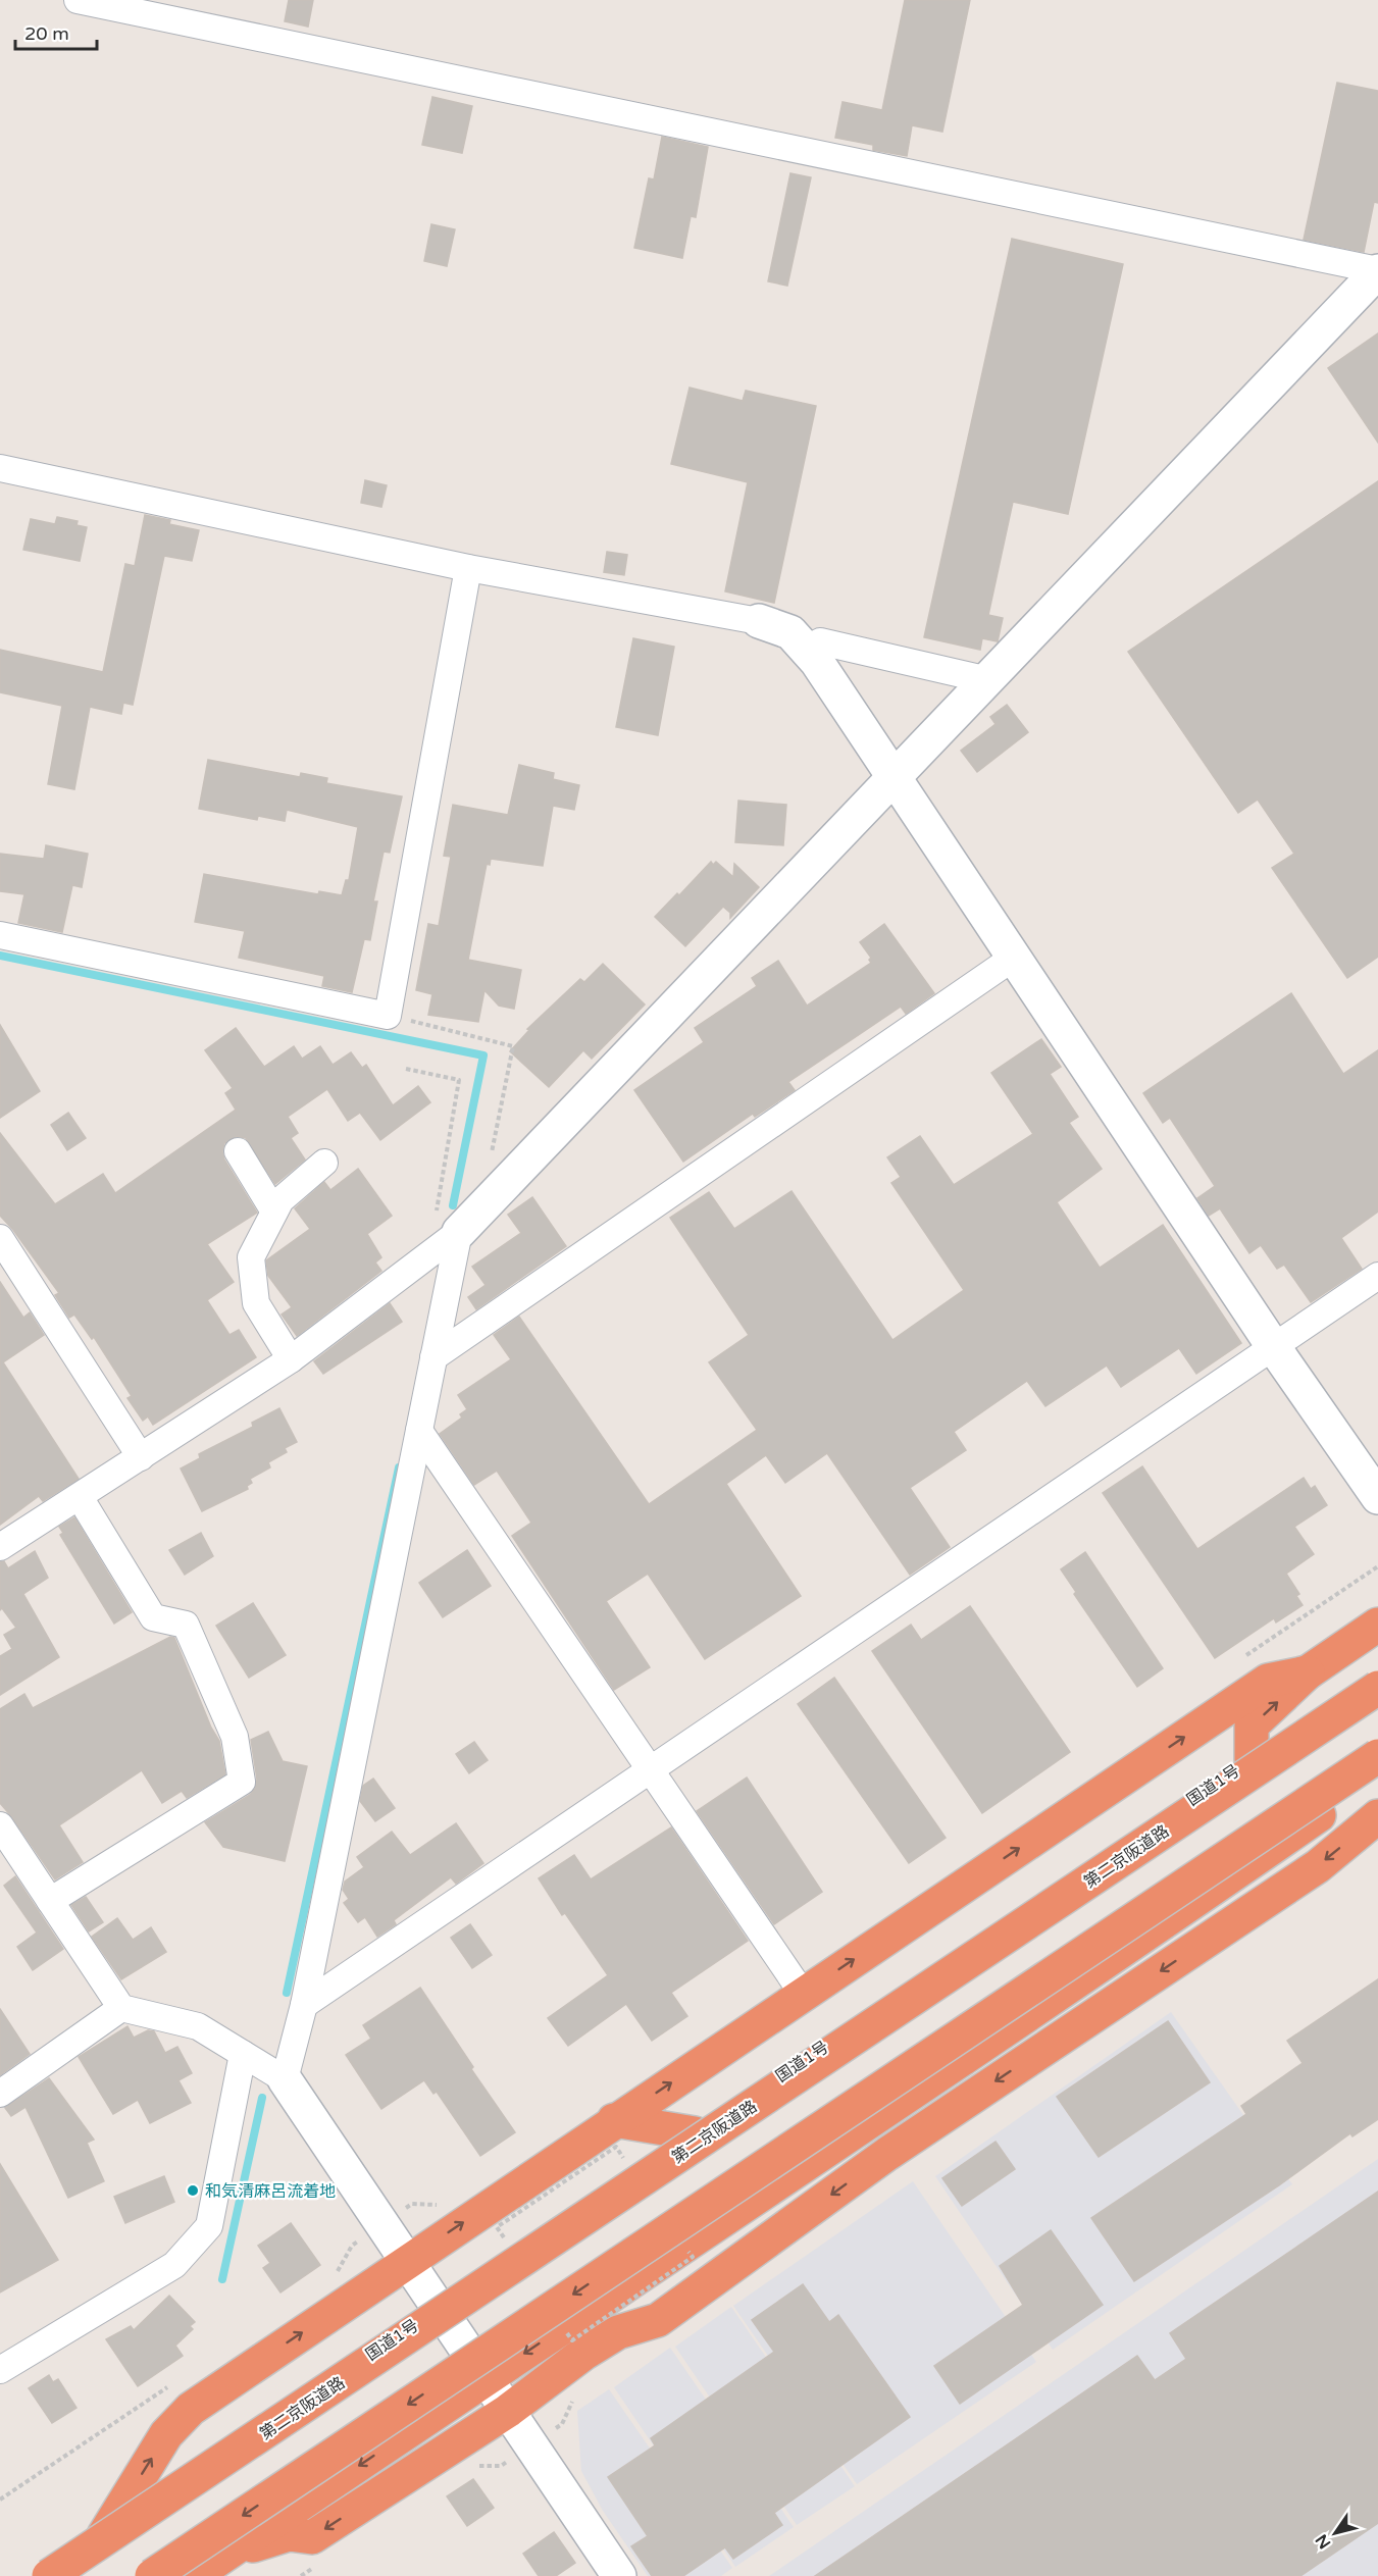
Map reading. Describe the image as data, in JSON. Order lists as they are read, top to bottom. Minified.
{"streets":{"highway":["国道1号","第二京阪道路"]},"places":["和気清麻呂流着地"],"scale_bar":"20 m","north":"bottom left"}
